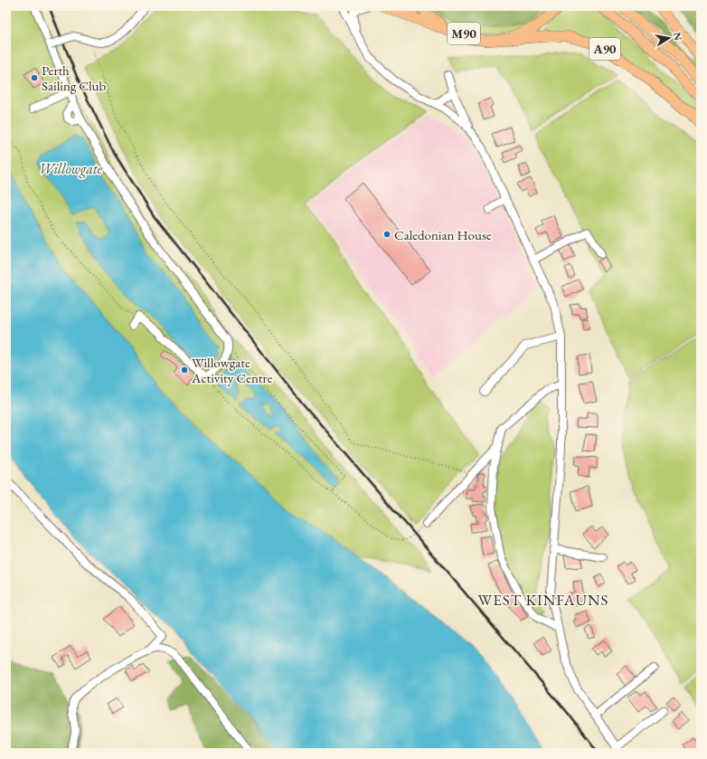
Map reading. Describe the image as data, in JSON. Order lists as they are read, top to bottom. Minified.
{"streets":{"highway":["M90","A90"]},"districts":["WEST KINFAUNS"],"water":["Willowgate"],"places":["Perth Sailing Club","Caledonian House","Willowgate Activity Centre"],"north":"right"}
